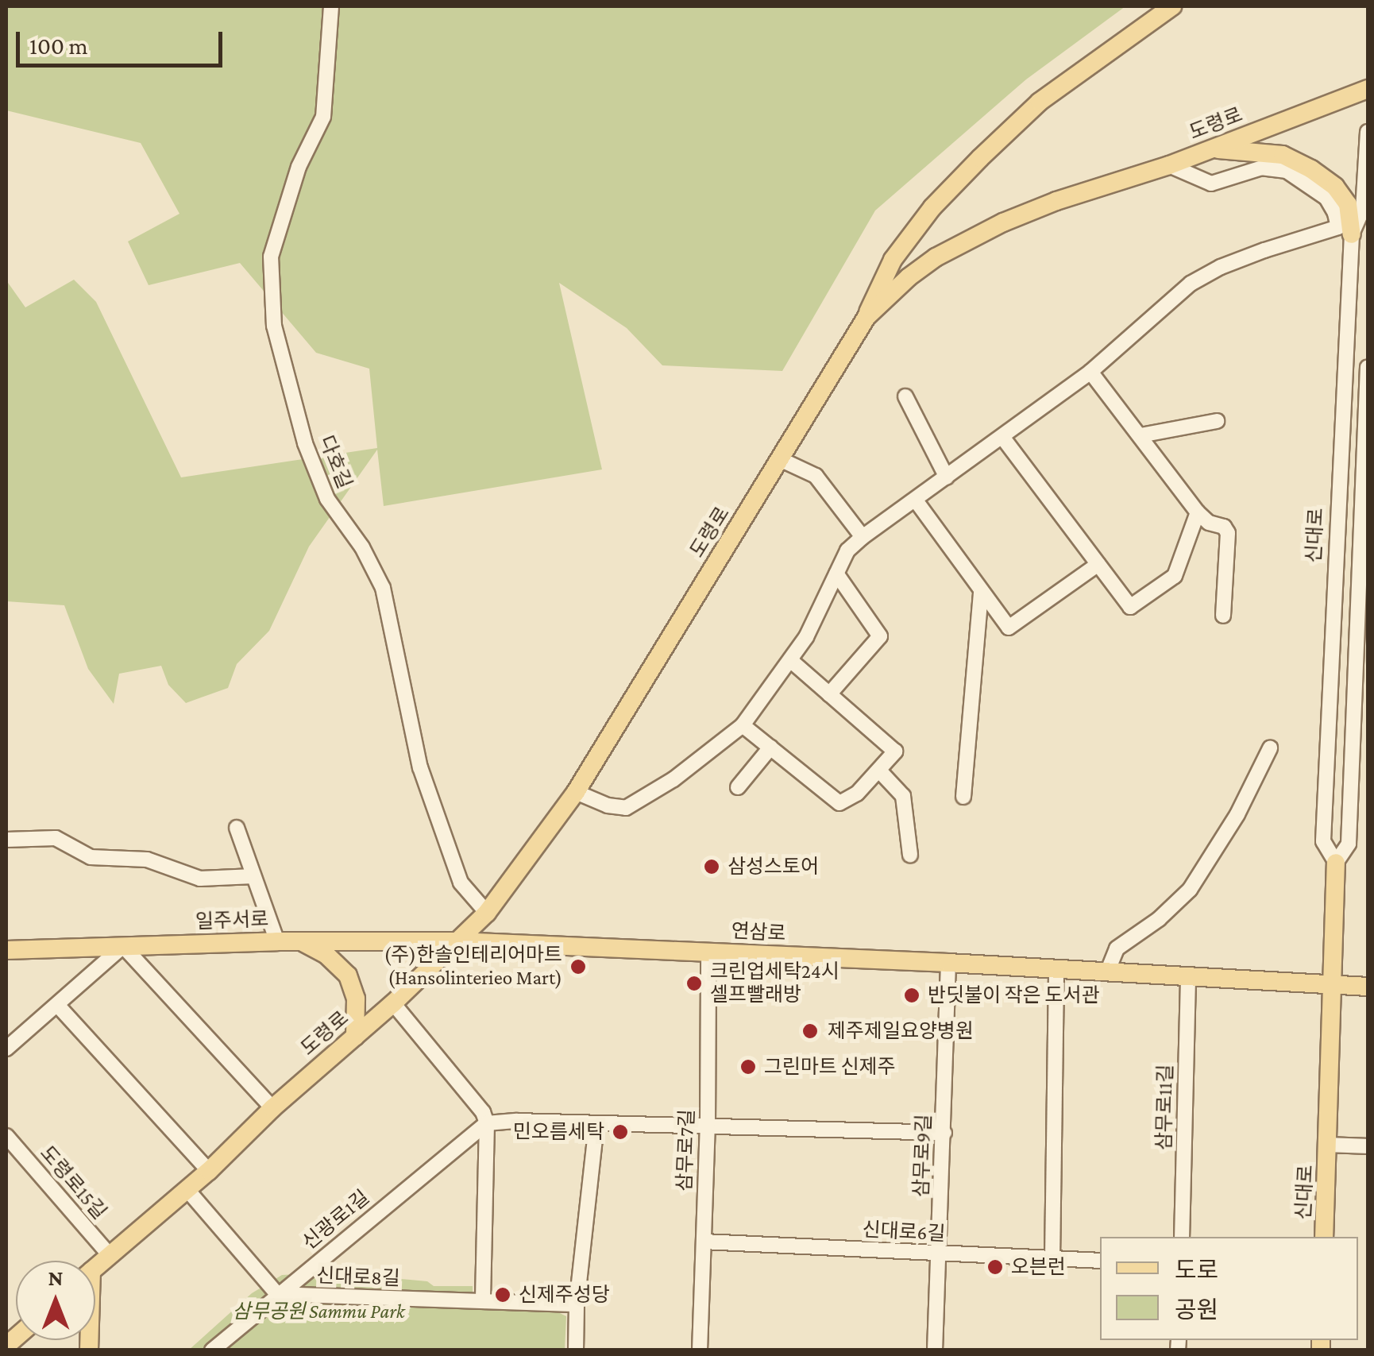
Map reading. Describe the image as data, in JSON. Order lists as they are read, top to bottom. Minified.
{"streets":{"main road":["도령로","신대로","일주서로","연삼로"],"street":["다호길","삼무로11길","삼무로7길","삼무로9길","도령로15길","신광로1길","신대로6길","신대로8길"]},"crossings":[["도령로","다호길"],["도령로","일주서로"],["도령로","연삼로"],["도령로","도령로15길"],["신대로","연삼로"],["일주서로","연삼로"],["연삼로","삼무로11길"],["연삼로","삼무로7길"],["연삼로","삼무로9길"],["삼무로7길","신대로6길"],["삼무로9길","신대로6길"],["신광로1길","신대로8길"]],"parks":["삼무공원 Sammu Park"],"places":["삼성스토어","(주)한솔인테리어마트 (Hansolinterieo Mart)","크린업세탁24시 셀프빨래방","반딧불이 작은 도서관","제주제일요양병원","그린마트 신제주","민오름세탁","오븐런","신제주성당"],"legend":["도로","공원"],"scale_bar":"100 m","north":"top"}
